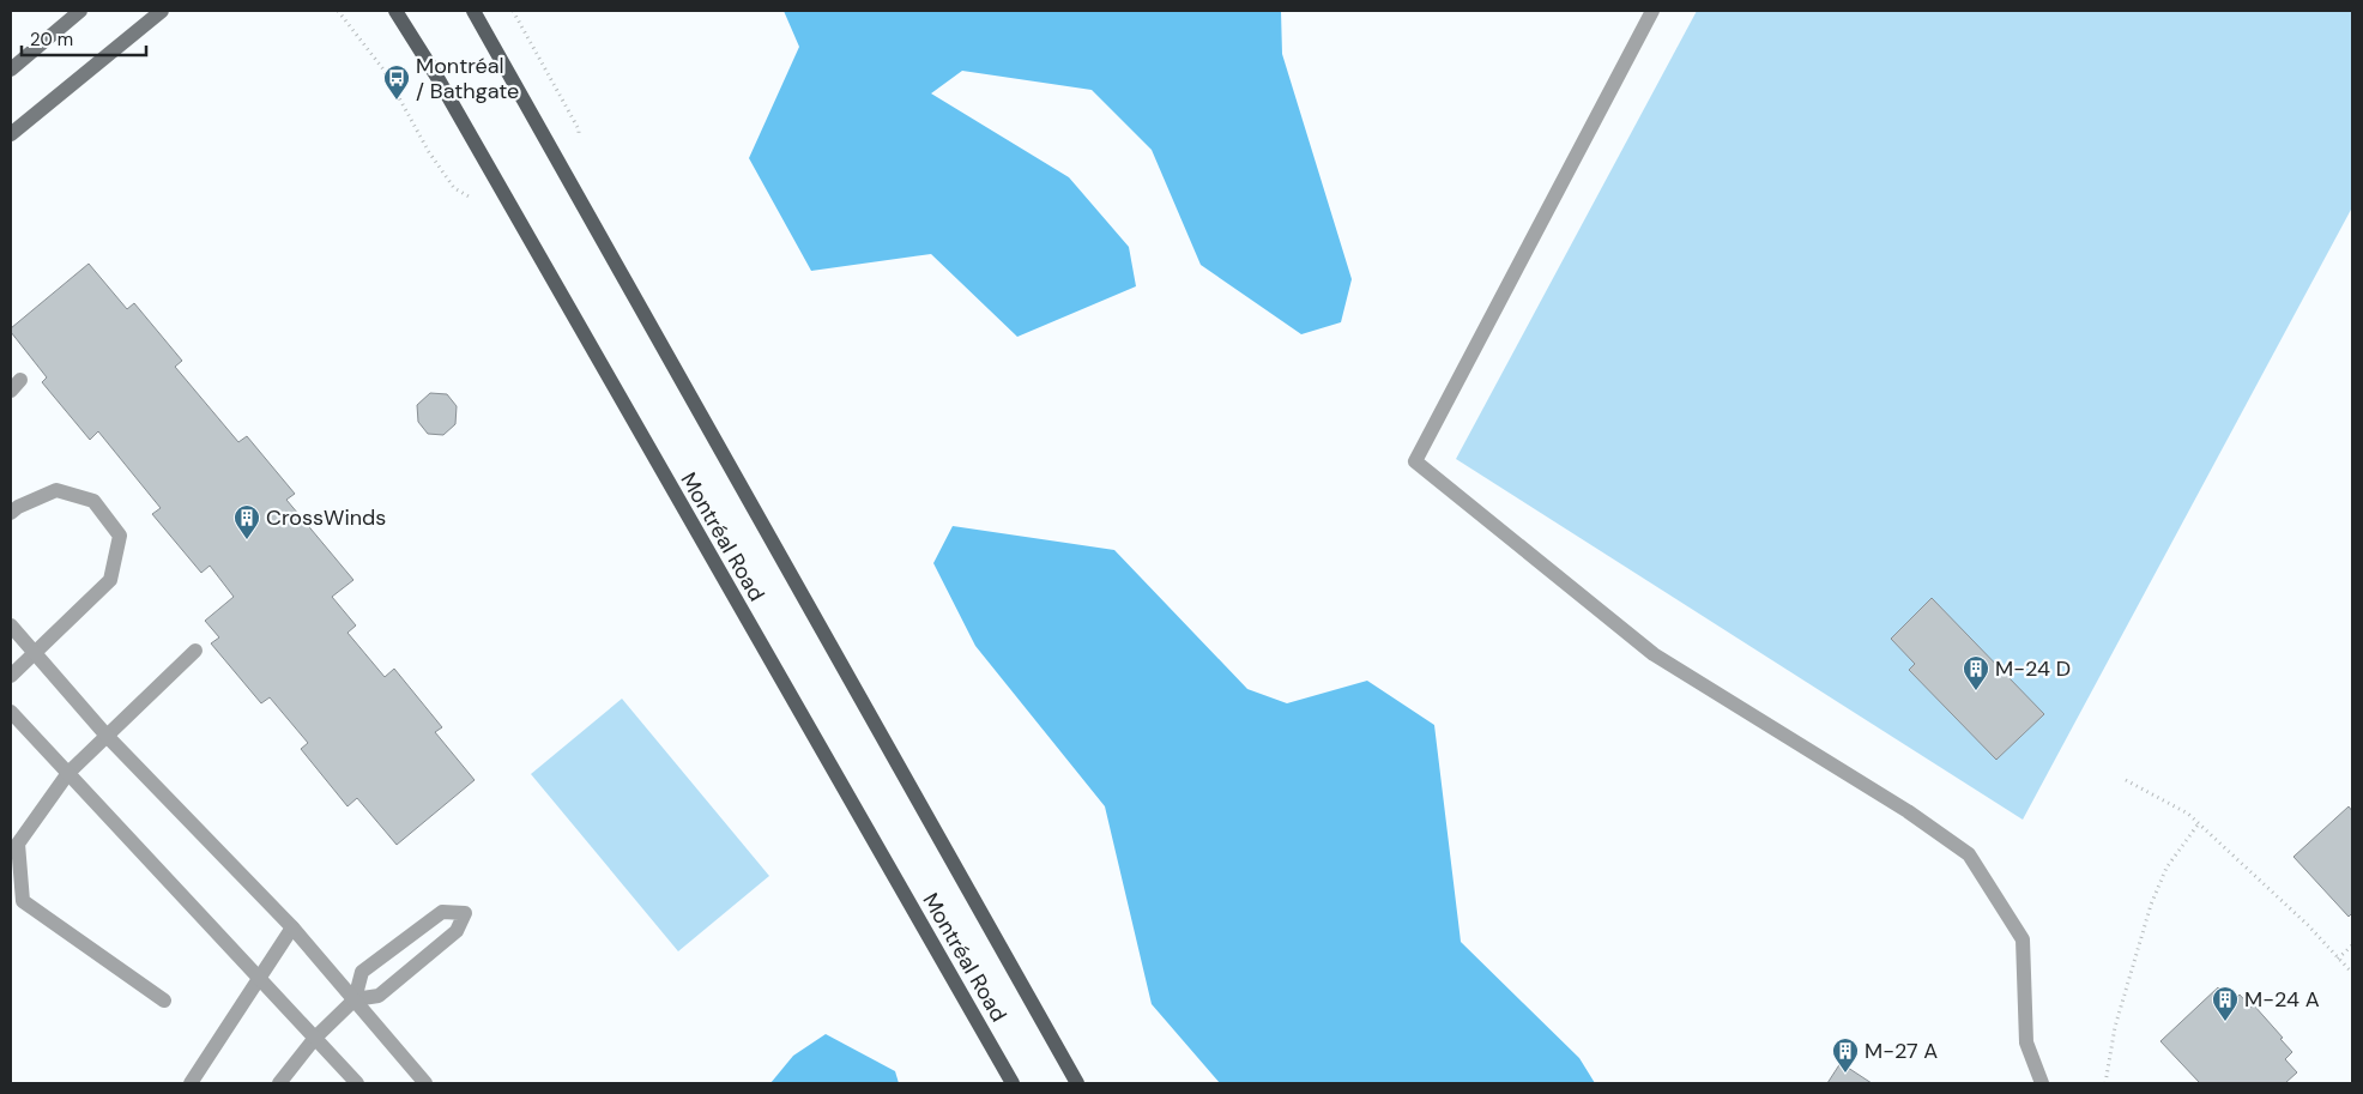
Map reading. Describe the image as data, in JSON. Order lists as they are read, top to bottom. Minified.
{"streets":{"main road":["Montréal Road"]},"places":{"bus stop":["Montréal / Bathgate"],"building":["CrossWinds","M-24 D","M-24 A","M-27 A"]},"scale_bar":"20 m"}
